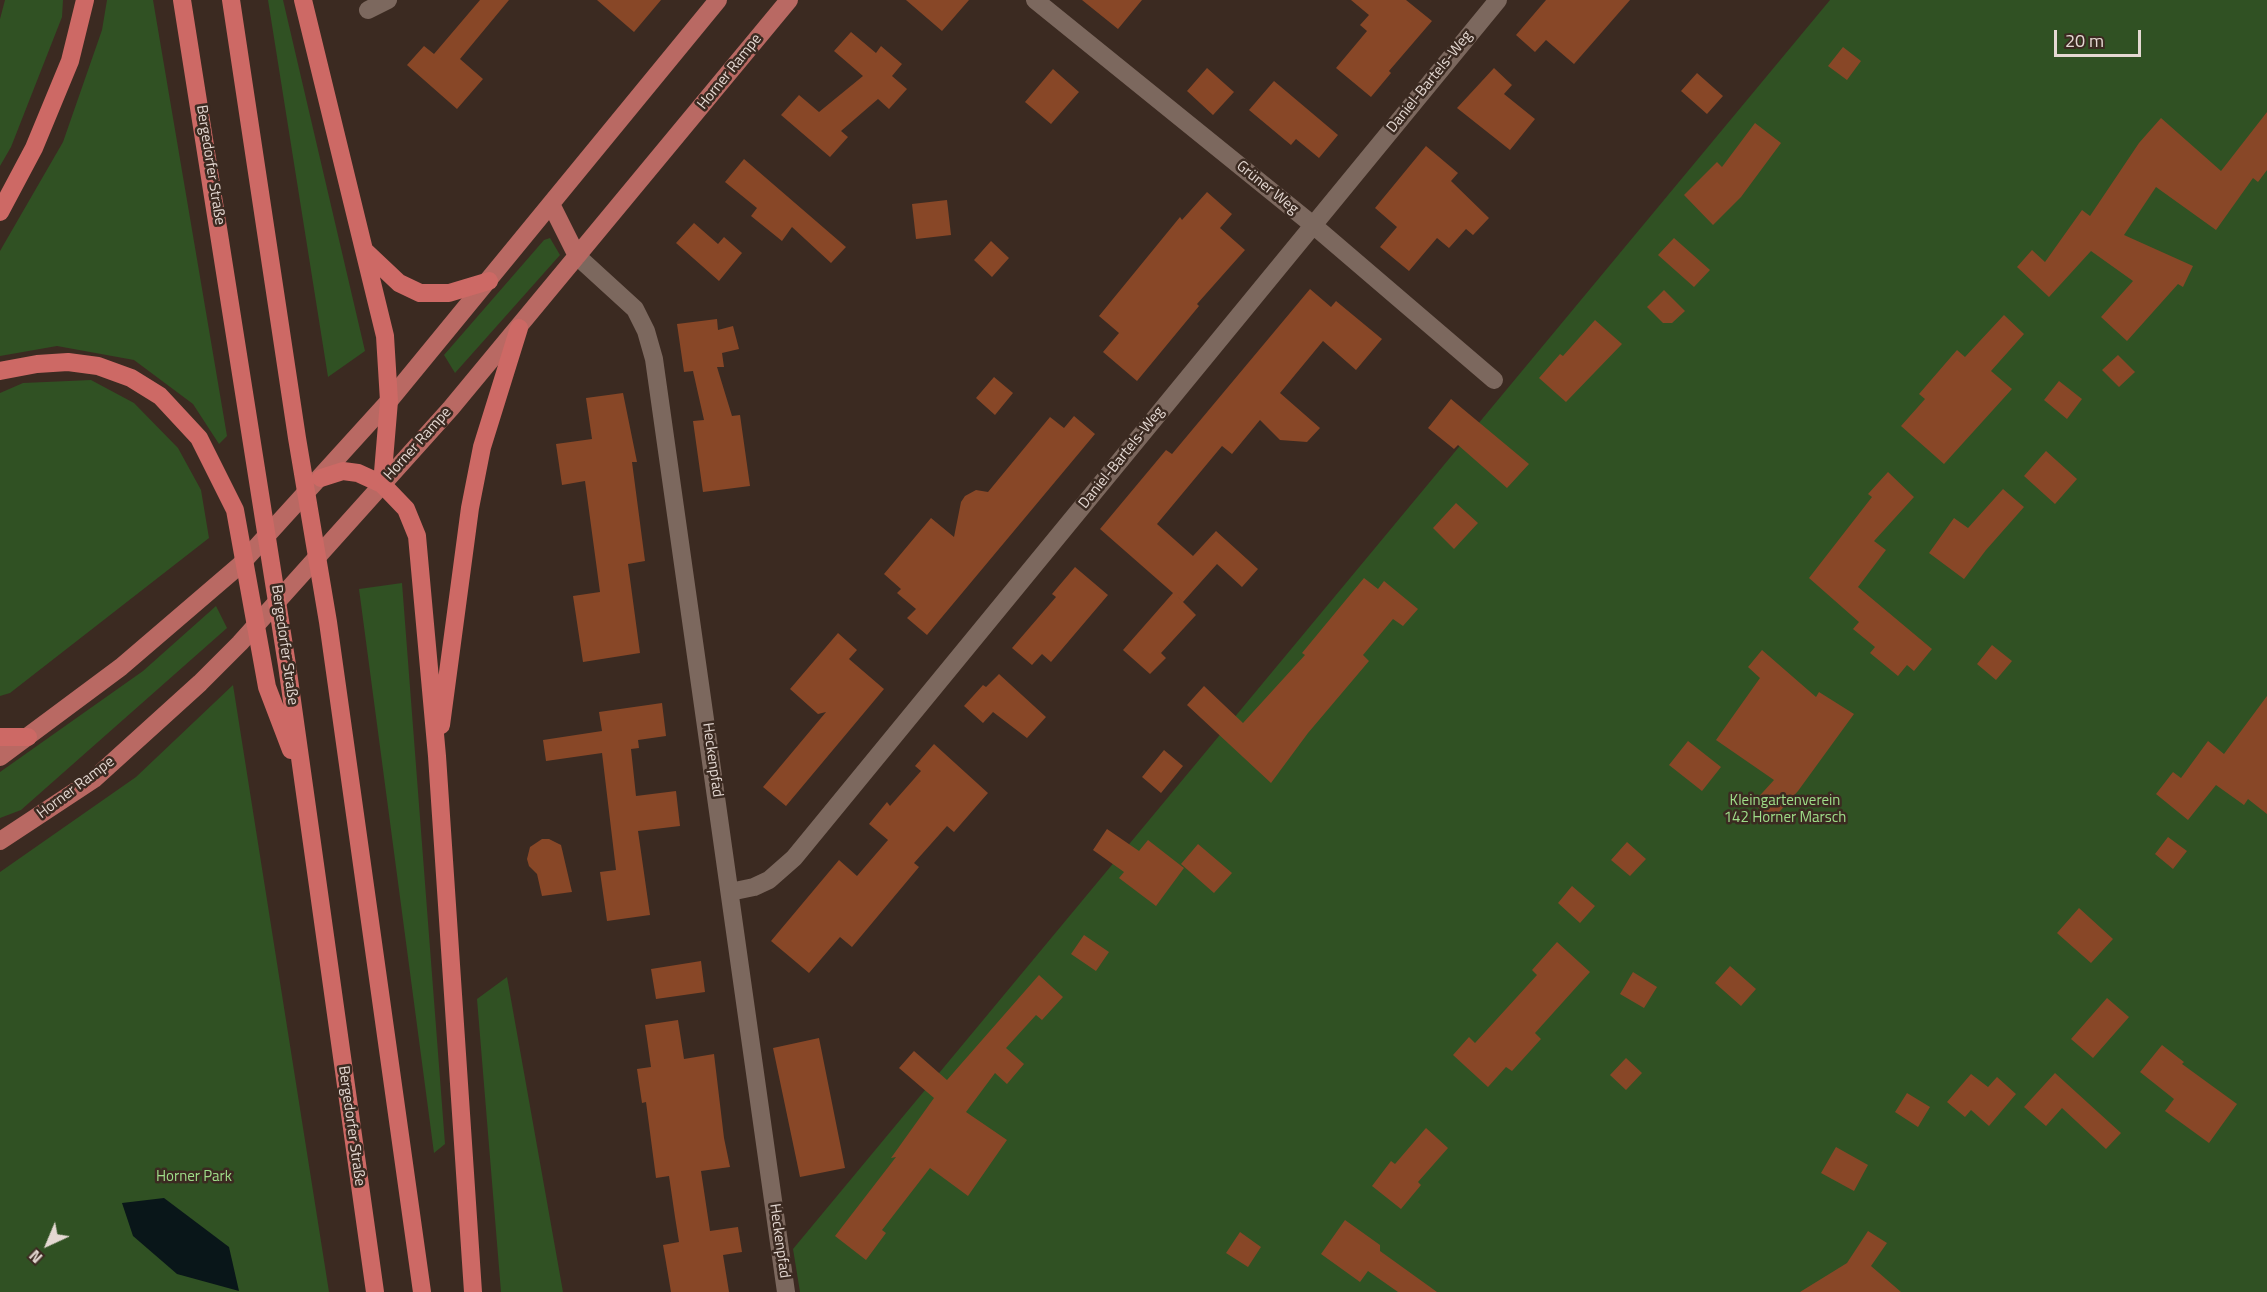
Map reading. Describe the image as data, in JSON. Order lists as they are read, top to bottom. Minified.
{"streets":{"highway":["Bergedorfer Straße"],"main road":["Horner Rampe"],"street":["Daniel-Bartels-Weg","Grüner Weg","Heckenpfad"]},"crossings":[["Horner Rampe","Heckenpfad"],["Daniel-Bartels-Weg","Grüner Weg"],["Daniel-Bartels-Weg","Heckenpfad"]],"parks":["Kleingartenverein 142 Horner Marsch","Horner Park"],"scale_bar":"20 m","north":"bottom left"}
